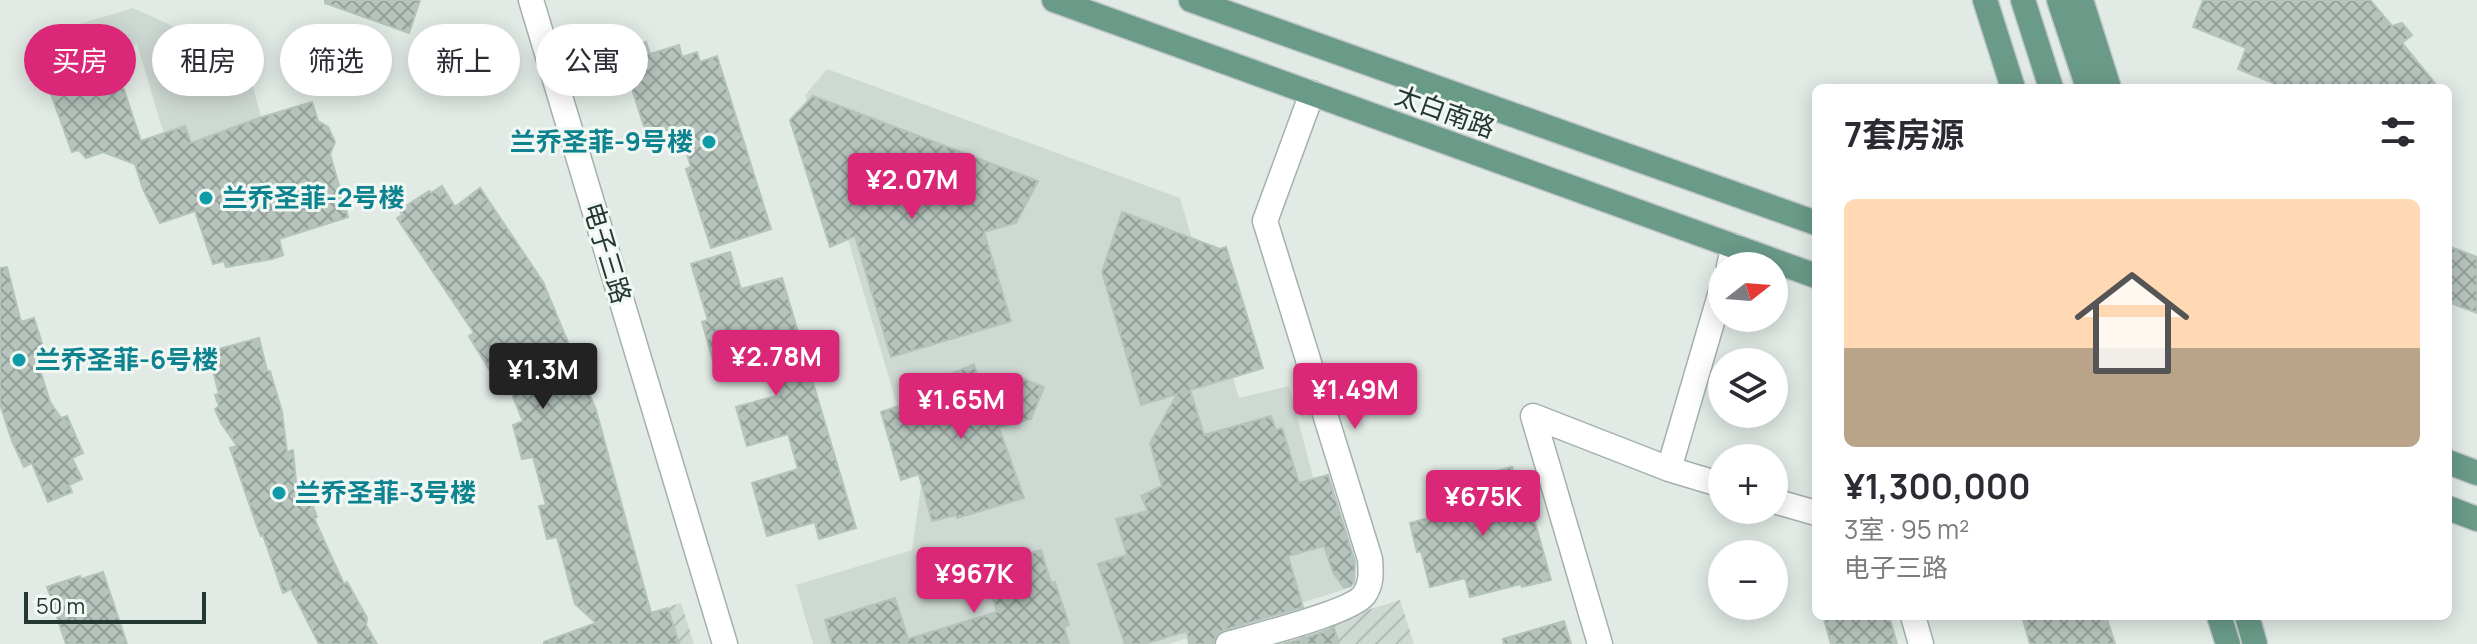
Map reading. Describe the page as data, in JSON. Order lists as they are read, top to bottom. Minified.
{"streets":{"main road":["太白南路"],"street":["电子三路"]},"places":["兰乔圣菲-9号楼","兰乔圣菲-2号楼","兰乔圣菲-6号楼","兰乔圣菲-3号楼"],"scale_bar":"50 m","north":"right","page":{"chip":["买房","租房","筛选","新上","公寓"],"heading":"7套房源","price":["¥2.07M","¥2.78M","¥1.3M","¥1.49M","¥1.65M","¥675K","¥967K"],"list":[{"name":"¥1,300,000","note":"3室 · 95 m² · 电子三路"}],"map_buttons":["+","−"],"scale":"50 m"}}
